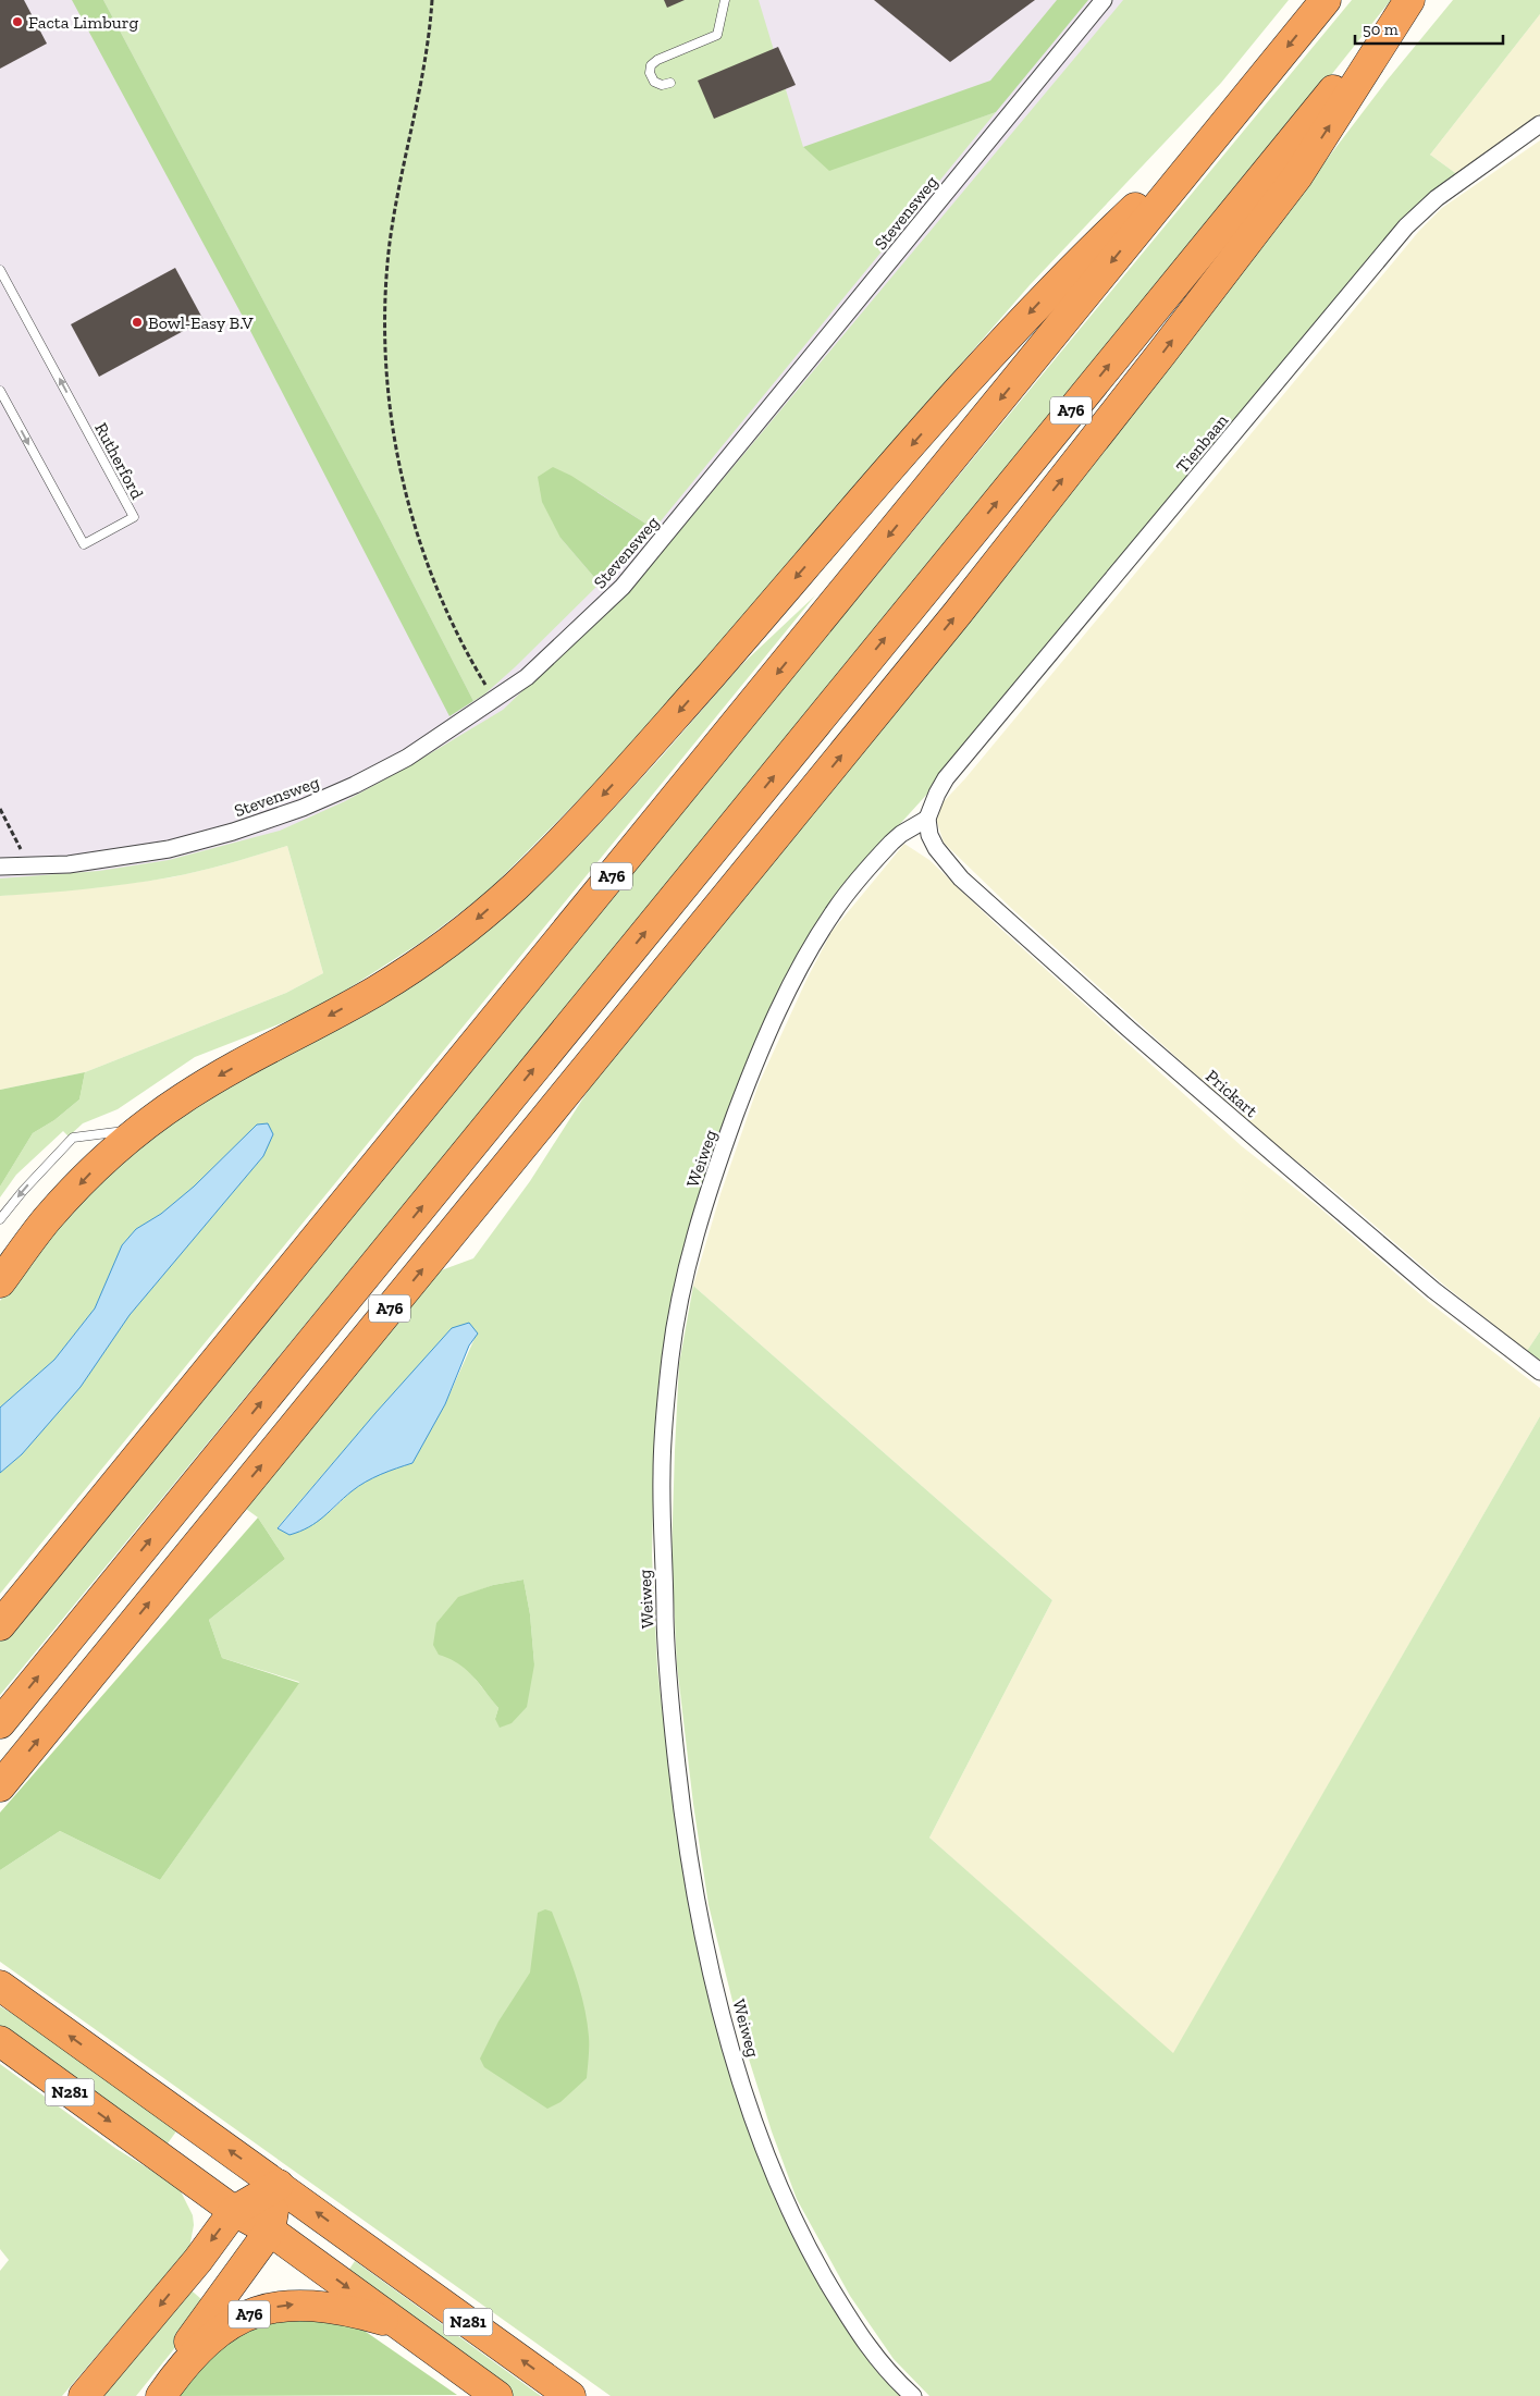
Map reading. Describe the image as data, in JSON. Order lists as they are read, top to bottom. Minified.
{"streets":{"highway":["A76","N281"],"street":["Stevensweg","Tienbaan","Prickart","Weiweg"],"lane":["Rutherford"]},"crossings":[["A76","N281"],["Tienbaan","Prickart"],["Tienbaan","Weiweg"],["Prickart","Weiweg"]],"places":["Facta Limburg","Bowl-Easy B.V"],"scale_bar":"50 m"}
